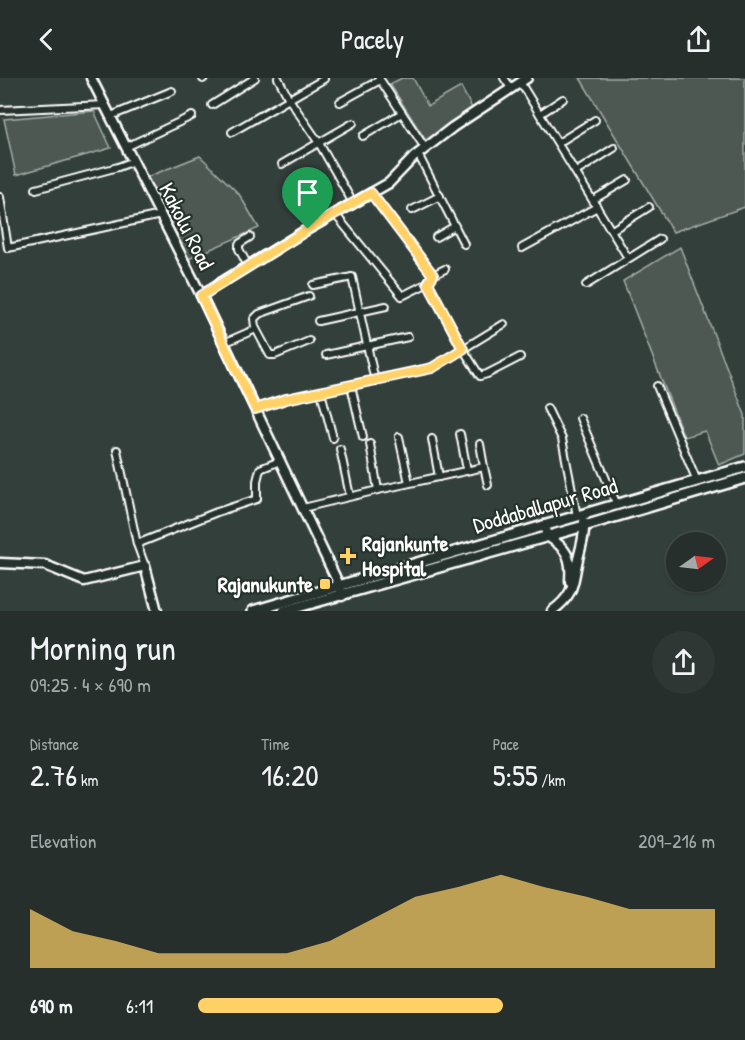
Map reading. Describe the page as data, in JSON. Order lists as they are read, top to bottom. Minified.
{"streets":{"main road":["Kakolu Road","Doddaballapur Road"]},"crossings":[["Kakolu Road","Doddaballapur Road"]],"places":{"health":["Rajankunte Hospital"],"transit":["Rajanukunte"]},"north":"right","page":{"header":"Pacely","heading":["Morning run","09:25 · 4 × 690 m"],"stats":[["Distance","2.76 km"],["Time","16:20"],["Pace","5:55 /km"]],"chart":["Elevation","209–216 m"],"list":[{"name":"690 m","note":"6:11"}]}}
